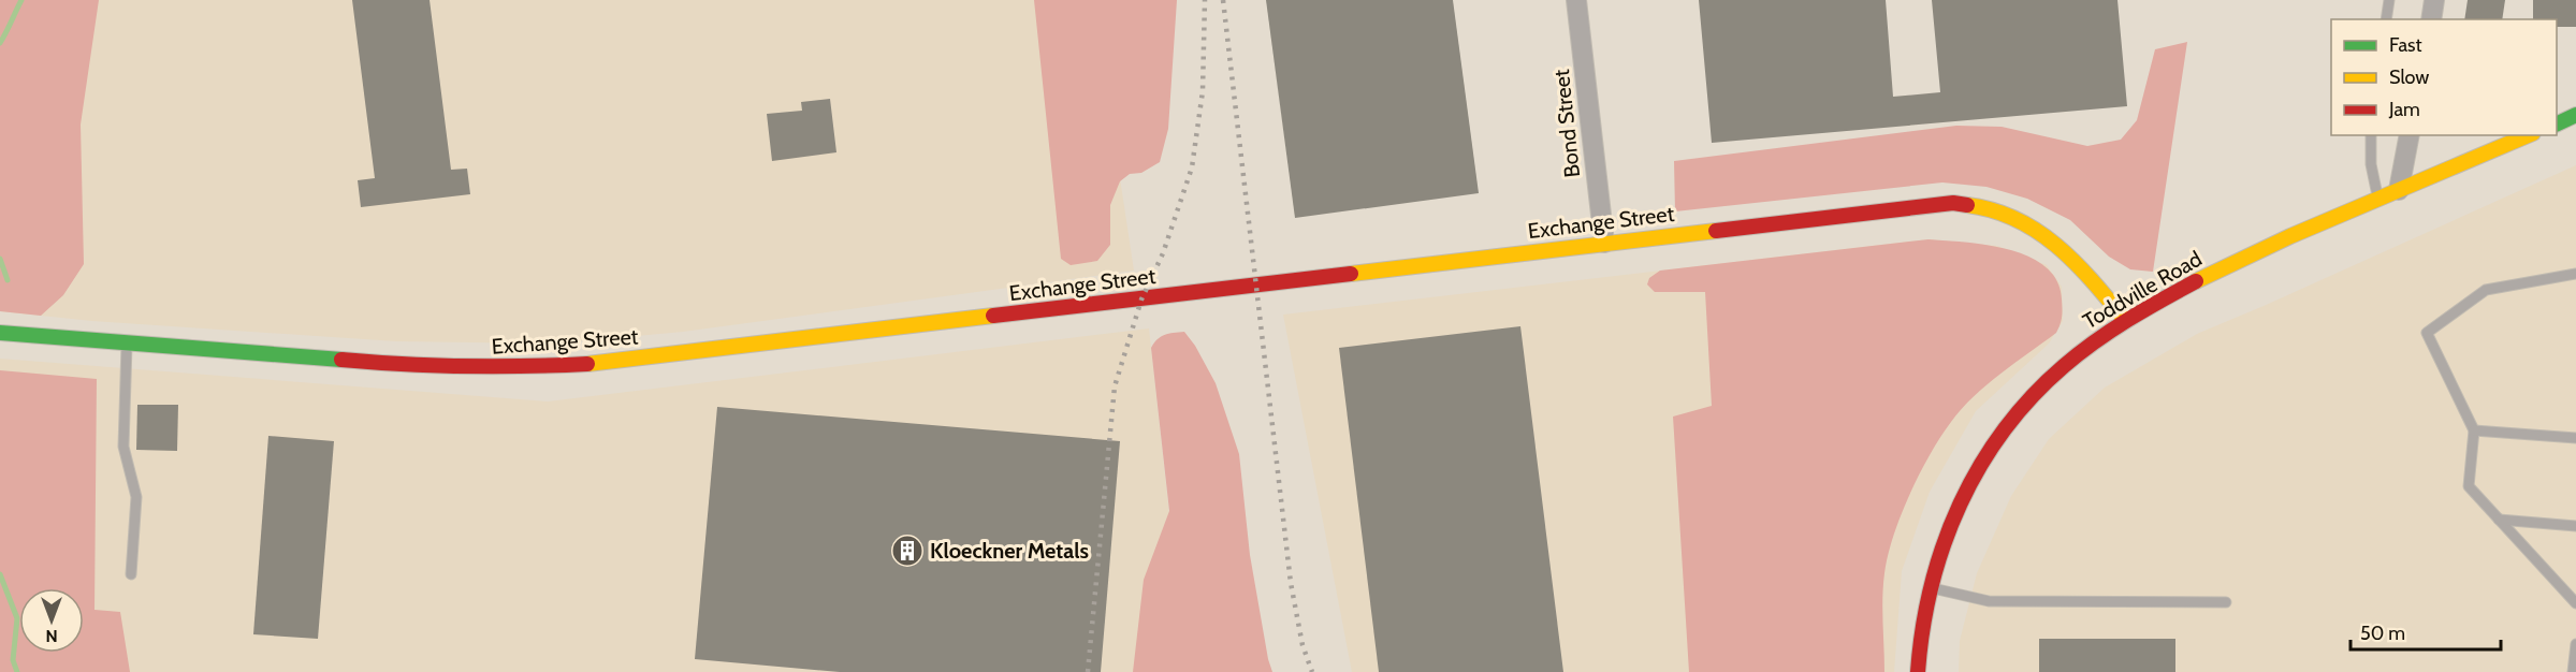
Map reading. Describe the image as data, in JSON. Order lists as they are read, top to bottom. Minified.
{"streets":{"street":["Bond Street","Exchange Street","Toddville Road"]},"crossings":[["Bond Street","Exchange Street"],["Exchange Street","Toddville Road"]],"places":{"building":["Kloeckner Metals"]},"legend":["Fast","Slow","Jam"],"scale_bar":"50 m","north":"bottom"}
